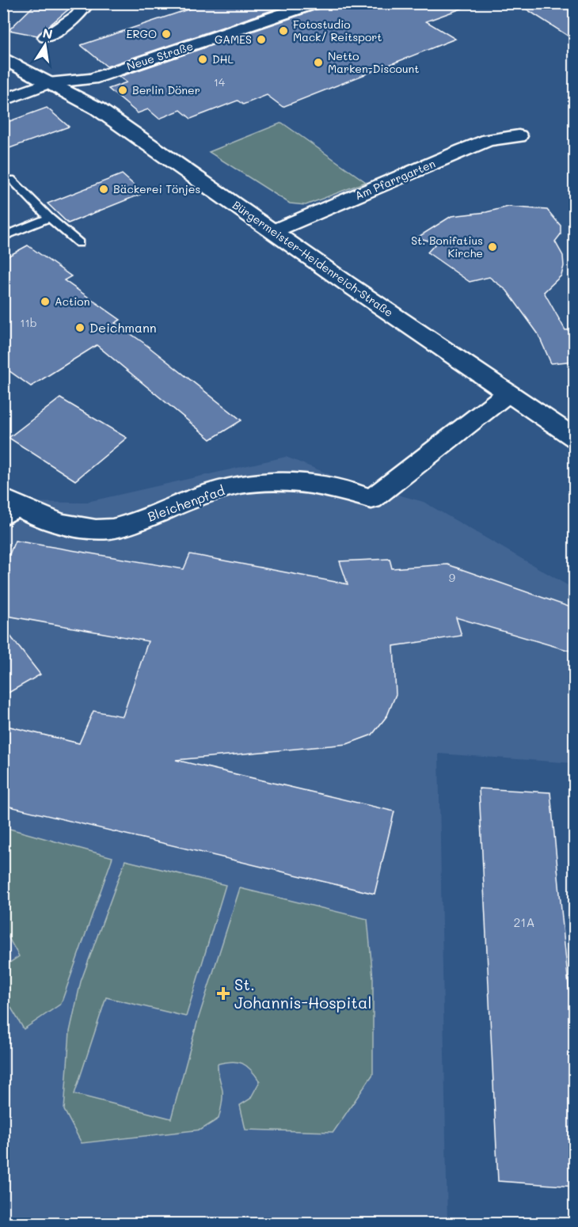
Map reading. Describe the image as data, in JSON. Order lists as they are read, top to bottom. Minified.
{"streets":{"street":["Neue Straße","Am Pfarrgarten","Bürgermeister-Heidenreich-Straße","Bleichenpfad"]},"crossings":[["Neue Straße","Bürgermeister-Heidenreich-Straße"],["Am Pfarrgarten","Bürgermeister-Heidenreich-Straße"],["Bürgermeister-Heidenreich-Straße","Bleichenpfad"]],"places":{"other":["Fotostudio Mack/ Reitsport","ERGO","GAMES","DHL","Netto Marken-Discount","Berlin Döner","Bäckerei Tönjes","St. Bonifatius Kirche","Action","Deichmann"],"health":["St. Johannis-Hospital"]},"house_numbers":["14","11b","9","21A"],"north":"top"}
